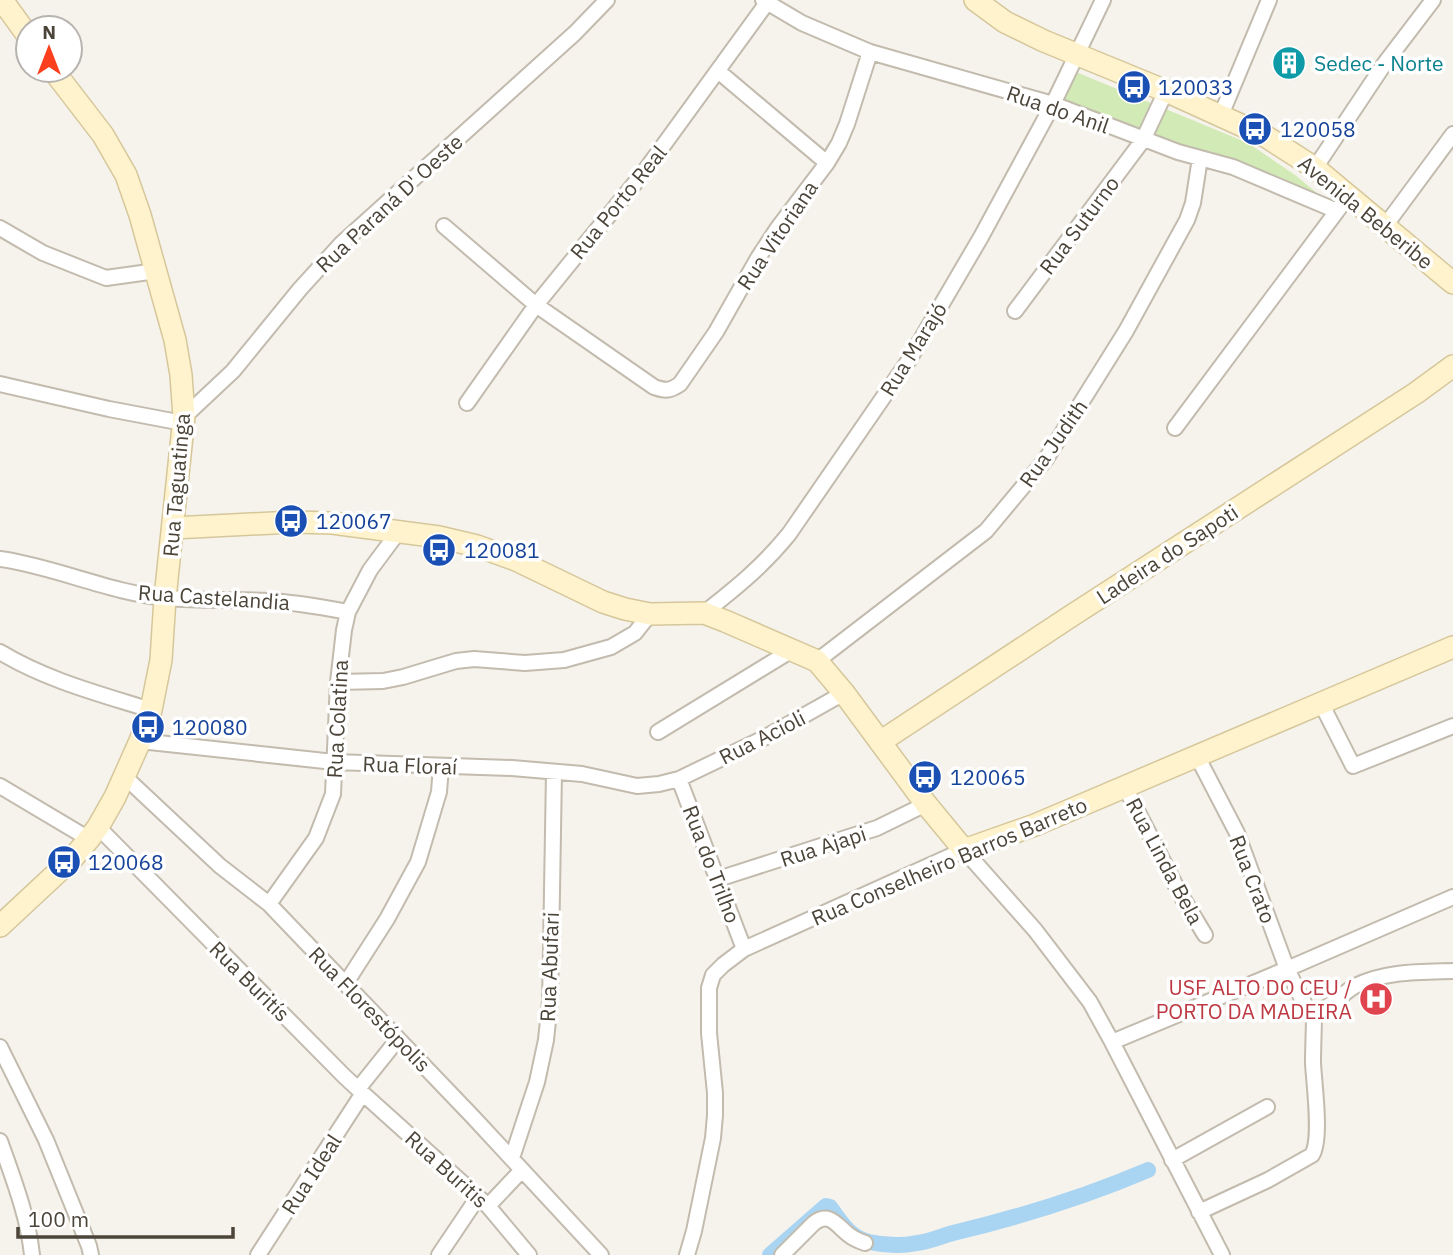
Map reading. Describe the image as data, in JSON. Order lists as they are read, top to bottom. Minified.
{"streets":{"street":["Rua do Anil","Rua Porto Real","Rua Paraná D' Oeste","Avenida Beberibe","Rua Suturno","Rua Vitoriana","Rua Marajó","Rua Judith","Rua Taguatinga","Ladeira do Sapoti","Rua Castelandia","Rua Colatina","Rua Acioli","Rua Floraí","Rua Ajapi","Rua Conselheiro Barros Barreto","Rua Linda Bela","Rua do Trilho","Rua Crato","Rua Abufari","Rua Buritís","Rua Florestópolis","Rua Buritis","Rua Ideal"]},"crossings":[["Rua do Anil","Rua Porto Real"],["Rua do Anil","Avenida Beberibe"],["Rua do Anil","Rua Suturno"],["Rua do Anil","Rua Vitoriana"],["Rua do Anil","Rua Marajó"],["Rua do Anil","Rua Judith"],["Rua Porto Real","Rua Vitoriana"],["Rua Paraná D' Oeste","Rua Taguatinga"],["Avenida Beberibe","Rua Suturno"],["Avenida Beberibe","Rua Marajó"],["Rua Taguatinga","Rua Castelandia"],["Rua Taguatinga","Rua Floraí"],["Rua Taguatinga","Rua Buritís"],["Rua Taguatinga","Rua Florestópolis"],["Rua Castelandia","Rua Colatina"],["Rua Colatina","Rua Floraí"],["Rua Colatina","Rua Florestópolis"],["Rua Acioli","Rua Floraí"],["Rua Acioli","Rua do Trilho"],["Rua Floraí","Rua do Trilho"],["Rua Floraí","Rua Abufari"],["Rua Ajapi","Rua do Trilho"],["Rua Conselheiro Barros Barreto","Rua Linda Bela"],["Rua Conselheiro Barros Barreto","Rua do Trilho"],["Rua Conselheiro Barros Barreto","Rua Crato"],["Rua Abufari","Rua Florestópolis"],["Rua Buritís","Rua Buritis"],["Rua Buritís","Rua Ideal"],["Rua Buritis","Rua Ideal"]],"places":{"building":["Sedec - Norte"],"bus stop":["120033","120058","120067","120081","120080","120065","120068"],"hospital":["USF ALTO DO CEU / PORTO DA MADEIRA"]},"scale_bar":"100 m","north":"top"}
